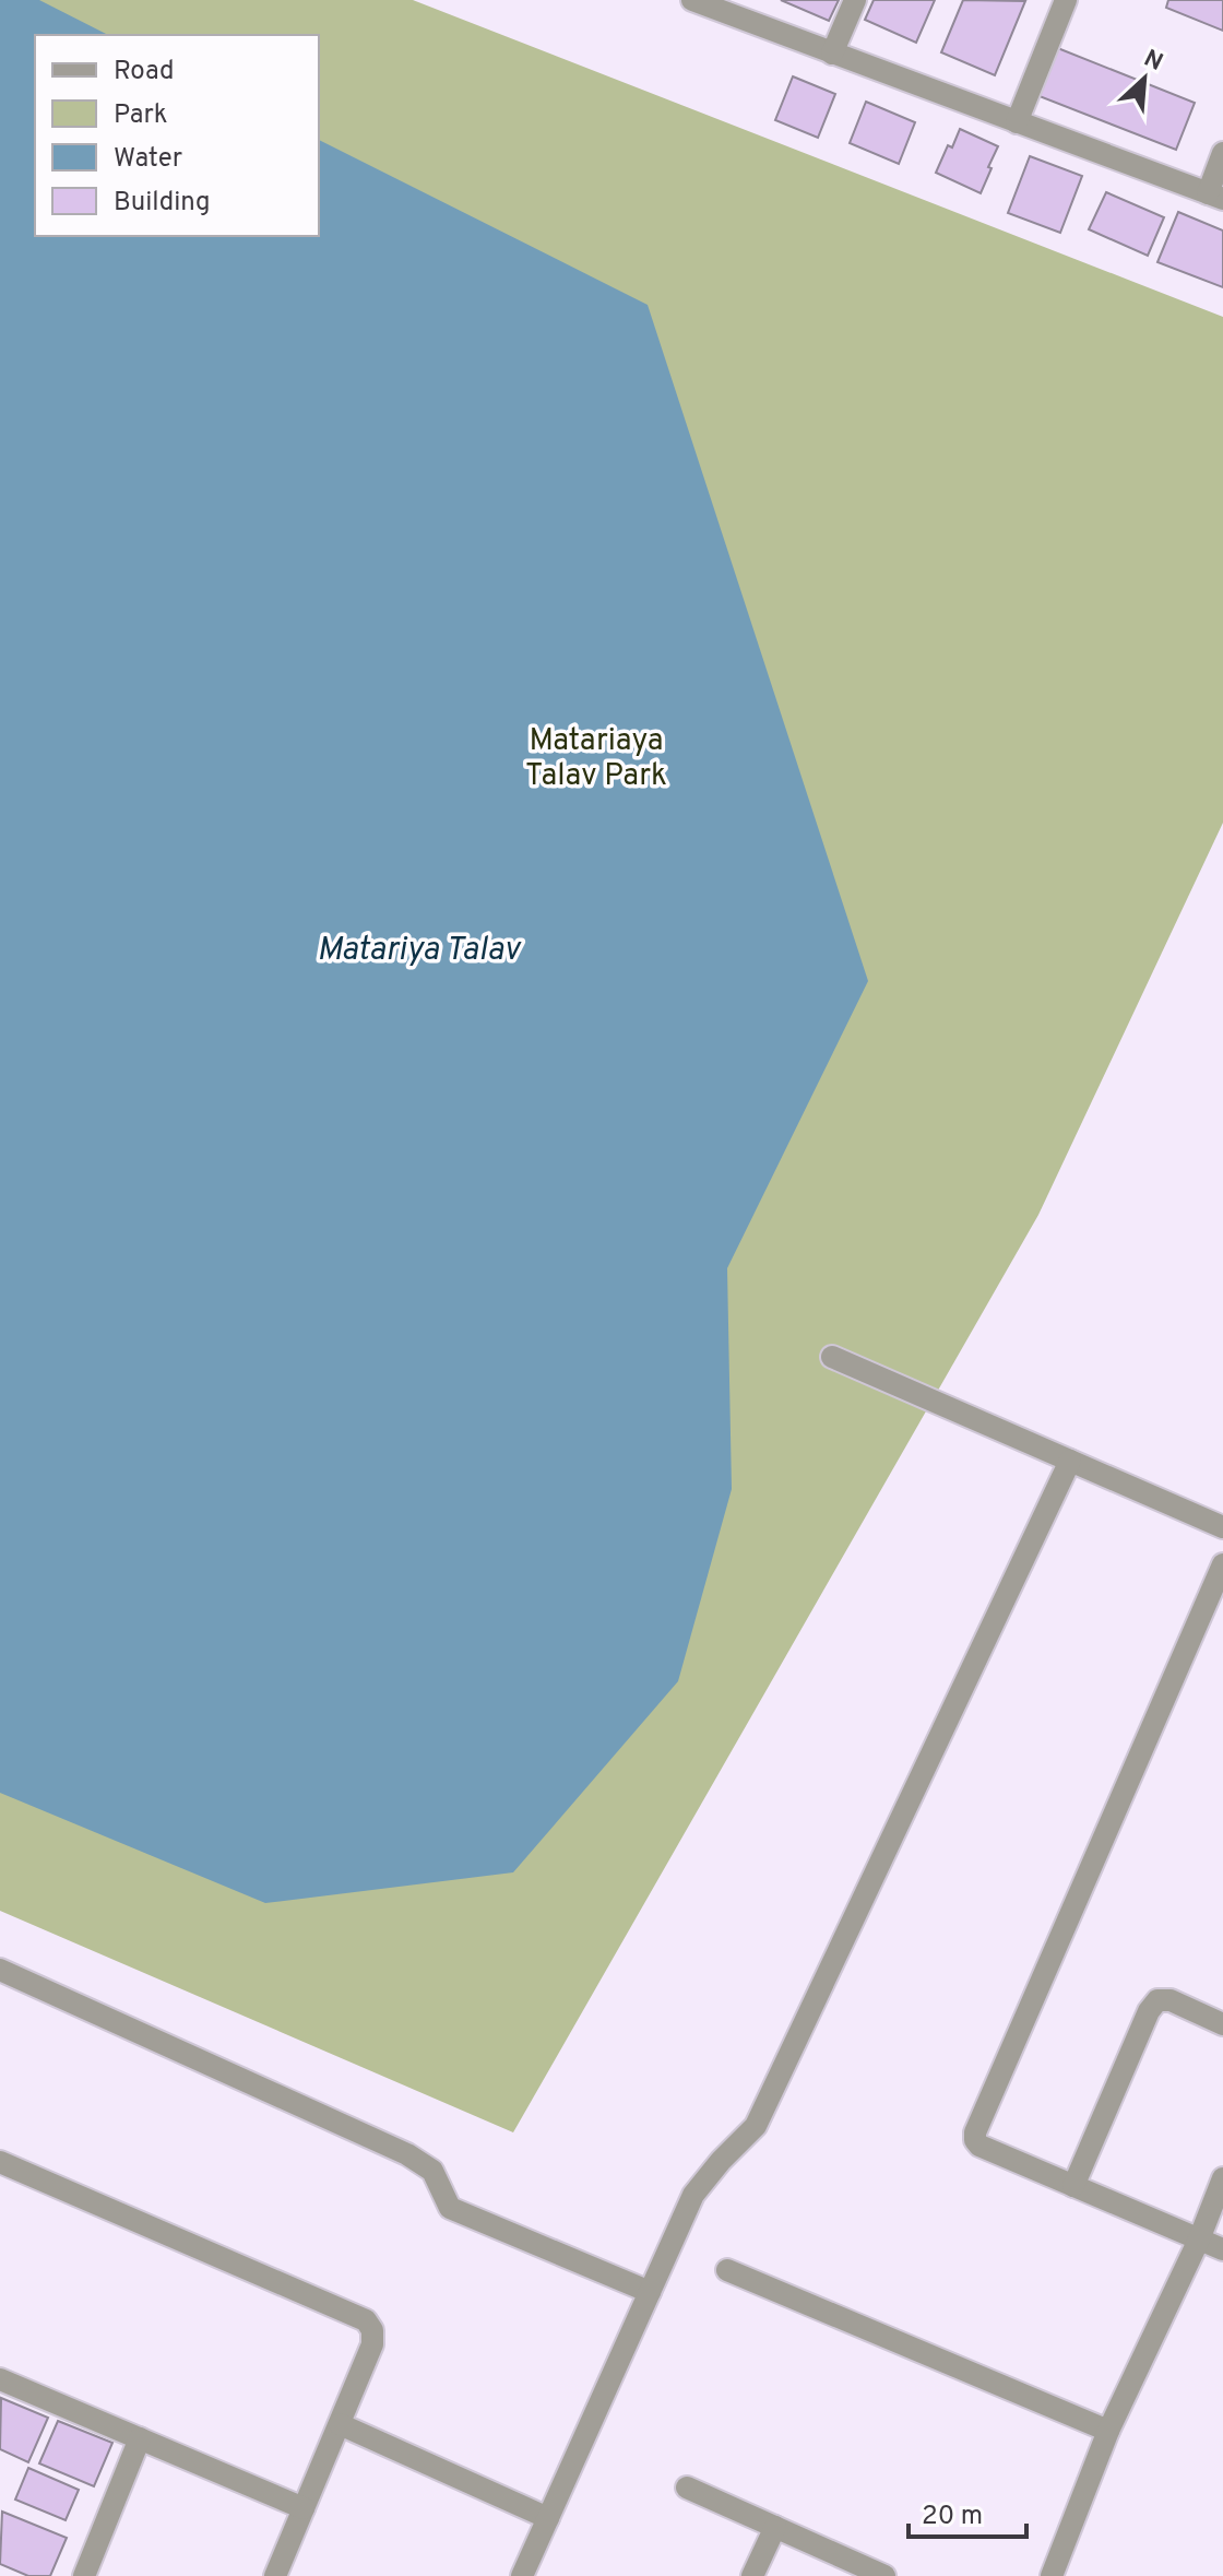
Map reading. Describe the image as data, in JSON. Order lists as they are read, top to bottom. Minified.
{"water":["Matariya Talav"],"parks":["Matariaya Talav Park"],"legend":["Road","Park","Water","Building"],"scale_bar":"20 m","north":"top right"}
